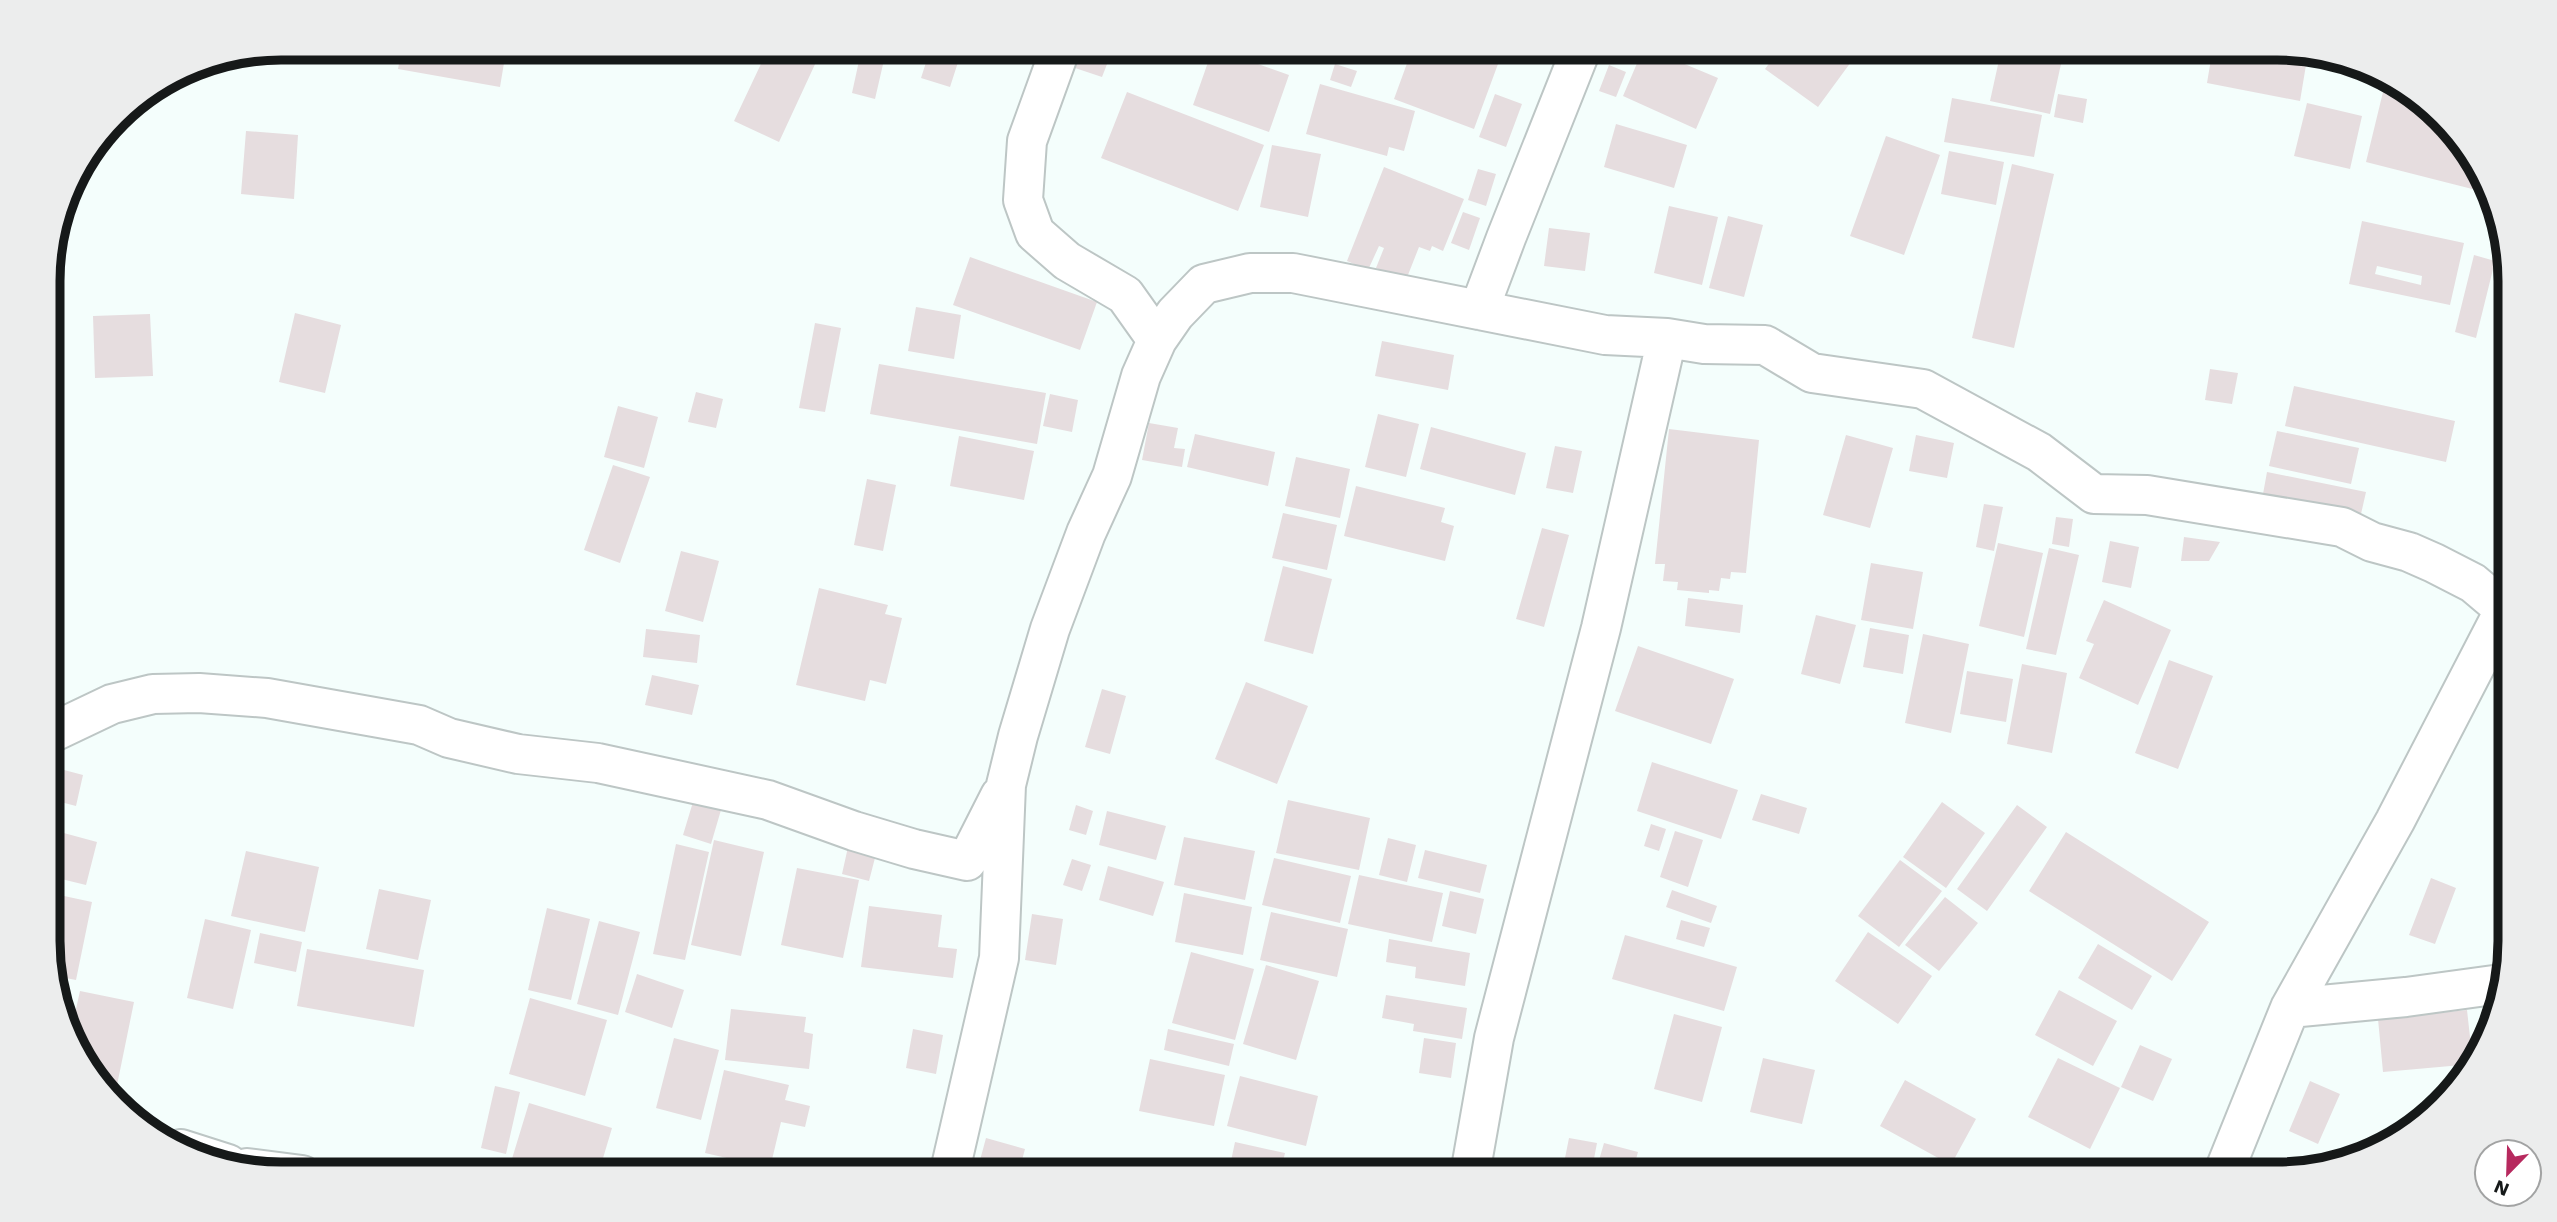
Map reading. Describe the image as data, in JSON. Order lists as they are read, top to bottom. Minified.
{"north":"bottom left"}
